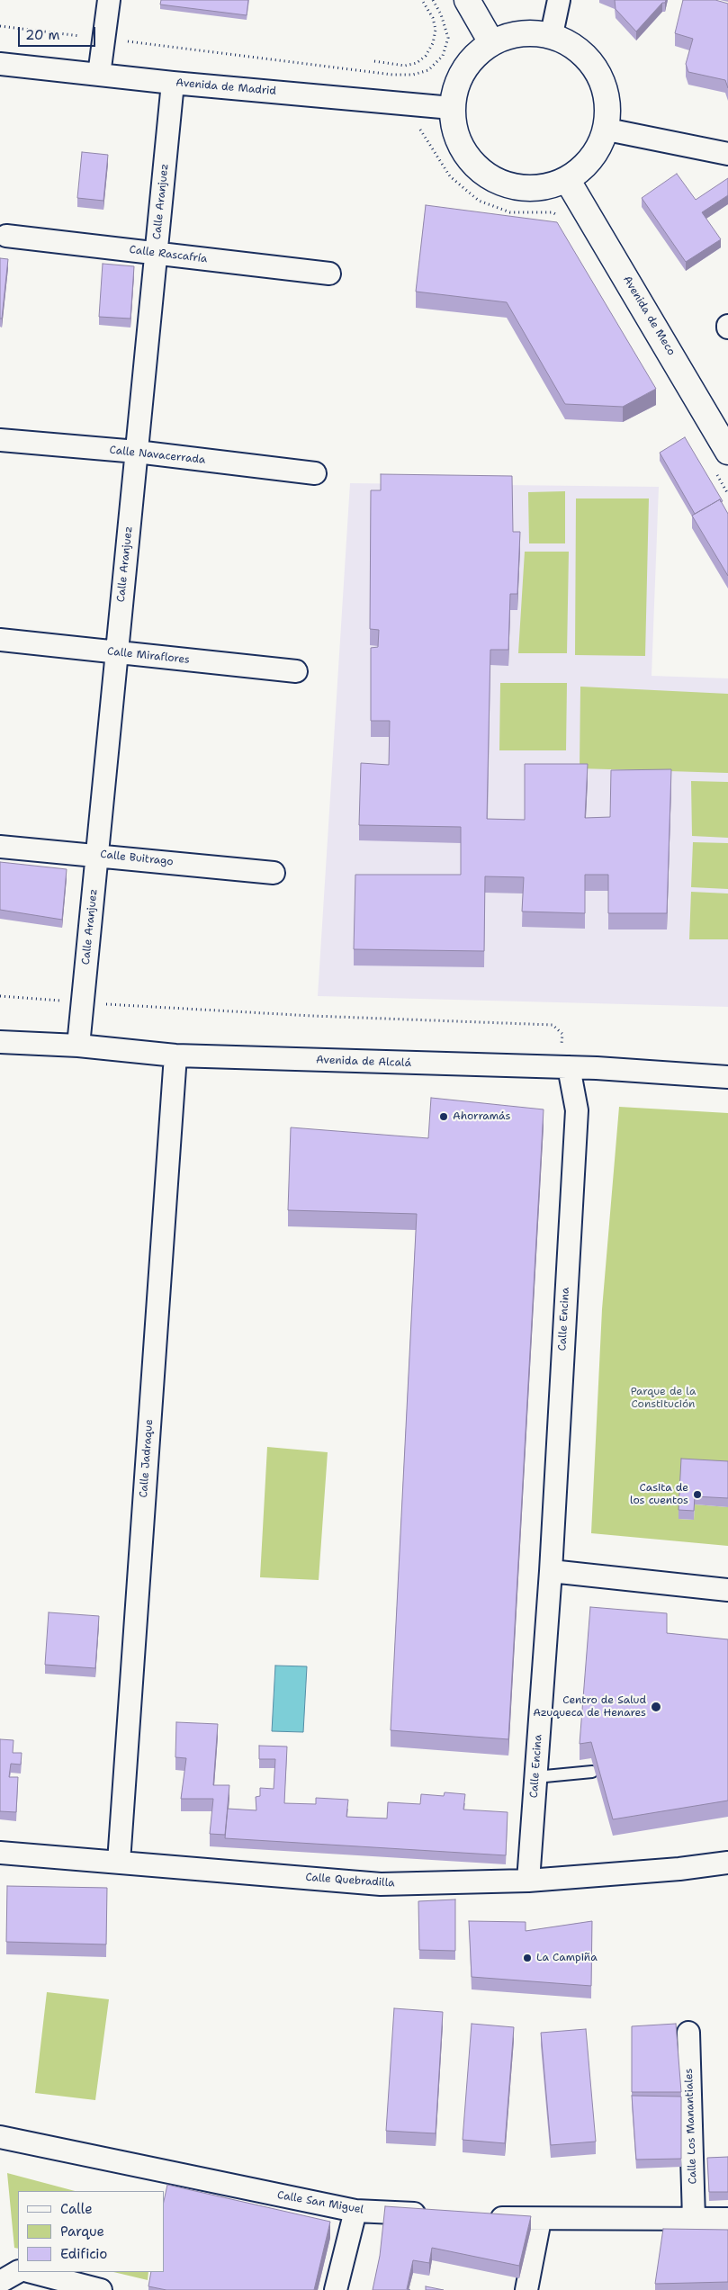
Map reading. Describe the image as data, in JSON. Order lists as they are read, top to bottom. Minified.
{"streets":{"street":["Avenida de Madrid","Calle Aranjuez","Calle Rascafría","Avenida de Meco","Calle Navacerrada","Calle Miraflores","Calle Buitrago","Avenida de Alcalá","Calle Encina","Calle Jadraque","Calle Quebradilla","Calle Los Manantiales","Calle San Miguel"]},"crossings":[["Avenida de Madrid","Calle Aranjuez"],["Avenida de Madrid","Avenida de Meco"],["Calle Aranjuez","Calle Rascafría"],["Calle Aranjuez","Calle Navacerrada"],["Calle Aranjuez","Calle Miraflores"],["Calle Aranjuez","Calle Buitrago"],["Calle Aranjuez","Avenida de Alcalá"],["Avenida de Alcalá","Calle Encina"],["Avenida de Alcalá","Calle Jadraque"],["Calle Encina","Calle Quebradilla"],["Calle Jadraque","Calle Quebradilla"]],"parks":["Parque de la Constitución"],"places":["Ahorramás","Casita de los cuentos","Centro de Salud Azuqueca de Henares","La Campiña"],"legend":["Calle","Parque","Edificio"],"scale_bar":"20 m"}
